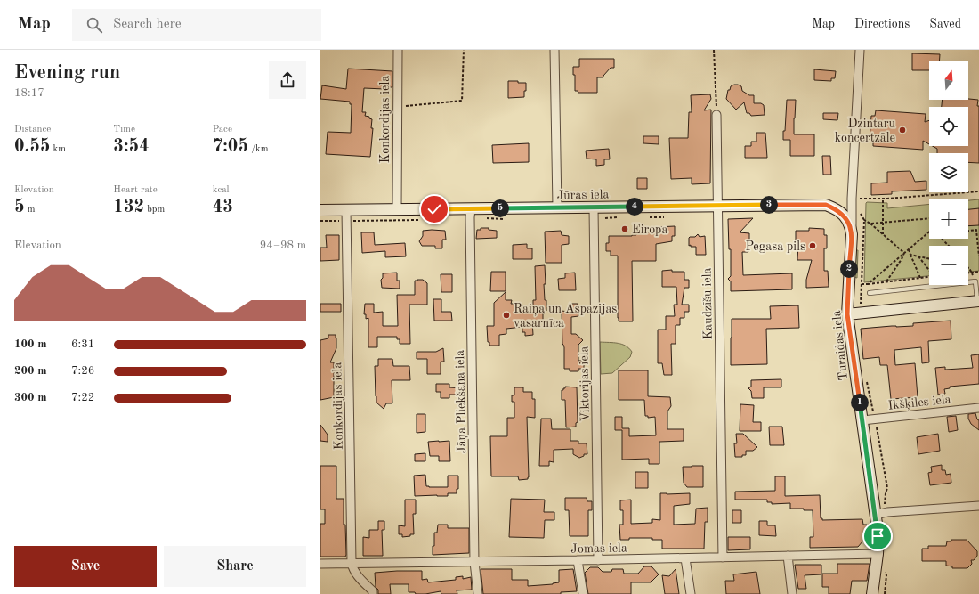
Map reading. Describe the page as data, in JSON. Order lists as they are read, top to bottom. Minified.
{"streets":{"street":["Konkordijas iela","Jūras iela","Kaudzīšu iela","Turaidas iela","Viktorijas iela","Jāņa Pliekšāna iela","Ikšķiles iela","Jomas iela"]},"crossings":[["Konkordijas iela","Jūras iela"],["Konkordijas iela","Jomas iela"],["Jūras iela","Kaudzīšu iela"],["Jūras iela","Turaidas iela"],["Jūras iela","Viktorijas iela"],["Jūras iela","Jāņa Pliekšāna iela"],["Kaudzīšu iela","Jomas iela"],["Turaidas iela","Ikšķiles iela"],["Turaidas iela","Jomas iela"],["Viktorijas iela","Jomas iela"],["Jāņa Pliekšāna iela","Jomas iela"]],"places":["Dzintaru koncertzāle","Eiropa","Pegasa pils","Raiņa un Aspazijas vasarnīca"],"north":"top","page":{"header":"Map","search":"Search here","nav":["Map","Directions","Saved"],"heading":["Evening run","18:17"],"map_buttons":["+","−"],"stats":[["Distance","0.55 km"],["Time","3:54"],["Pace","7:05 /km"],["Elevation","5 m"],["Heart rate","132 bpm"],["kcal","43"]],"pins":["3","4","5","2","1"],"chart":["Elevation","94–98 m"],"list":[{"name":"100 m","note":"6:31"},{"name":"200 m","note":"7:26"},{"name":"300 m","note":"7:22"}],"buttons":["Save","Share"]}}
